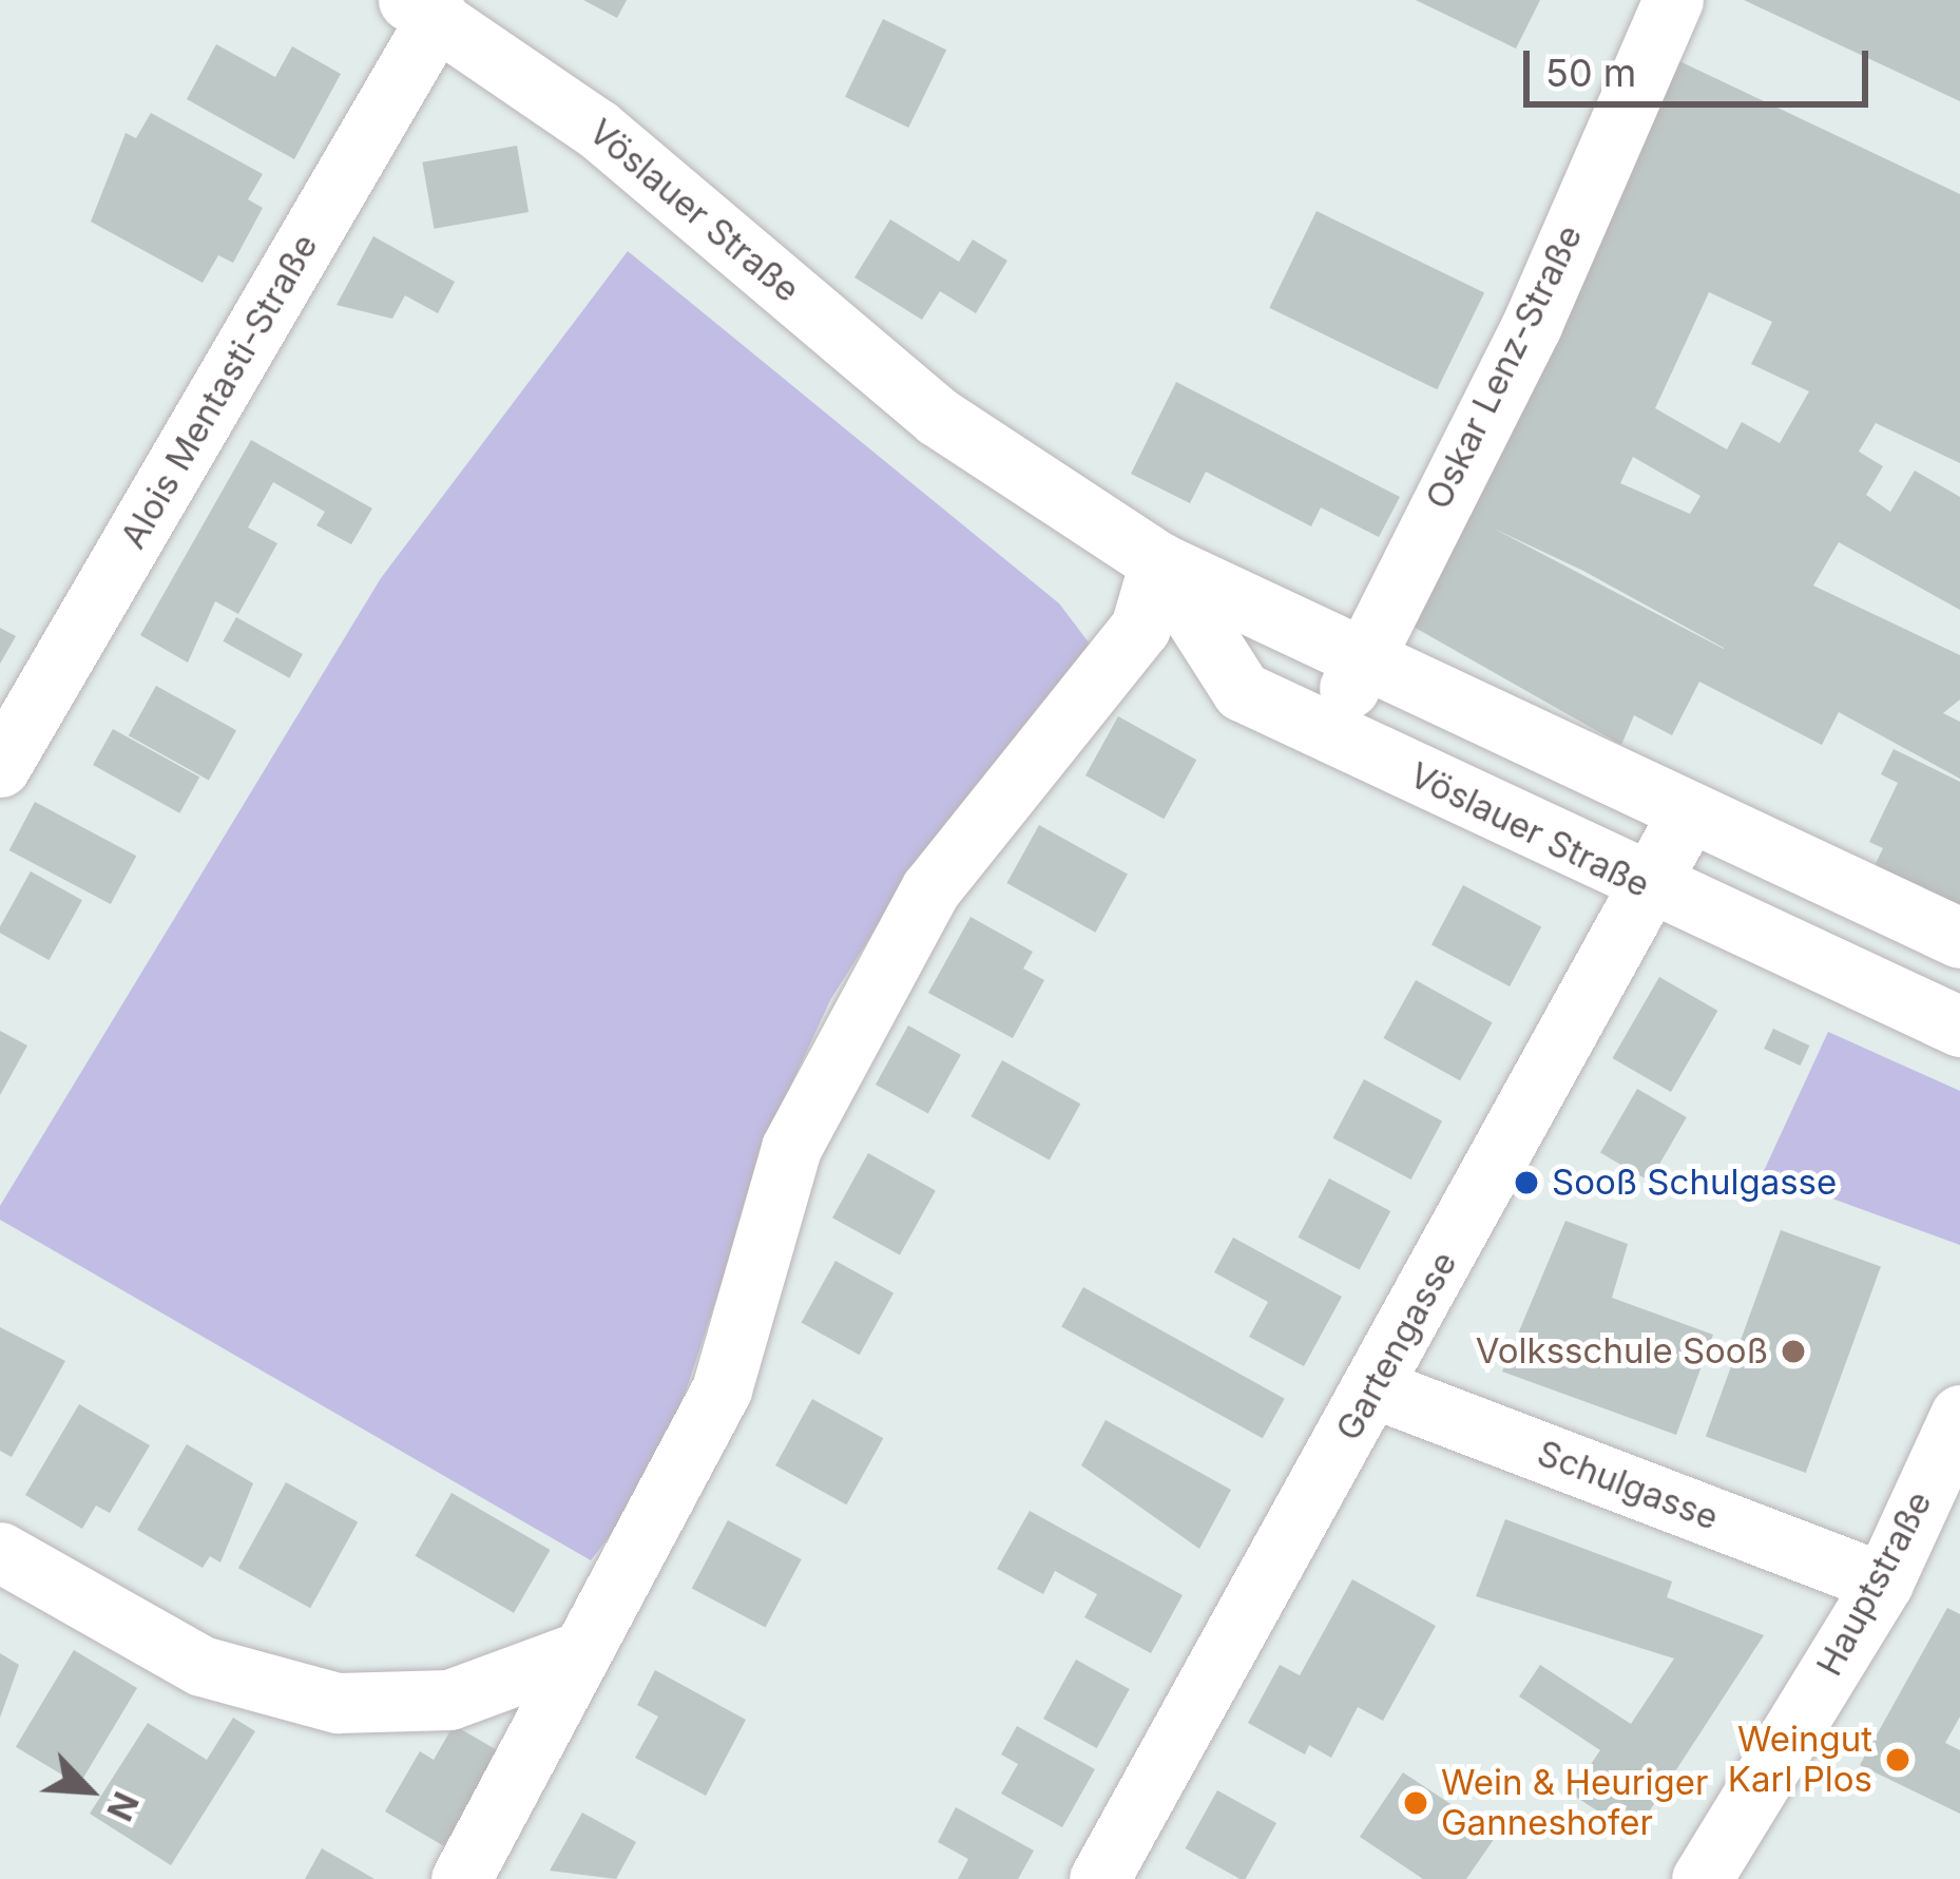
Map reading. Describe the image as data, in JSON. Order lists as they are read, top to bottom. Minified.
{"streets":{"street":["Vöslauer Straße","Oskar Lenz-Straße","Alois Mentasti-Straße","Gartengasse","Schulgasse","Hauptstraße"]},"crossings":[["Vöslauer Straße","Oskar Lenz-Straße"],["Vöslauer Straße","Alois Mentasti-Straße"],["Vöslauer Straße","Gartengasse"],["Gartengasse","Schulgasse"],["Schulgasse","Hauptstraße"]],"places":["Sooß Schulgasse","Volksschule Sooß","Weingut Karl Plos","Wein & Heuriger Ganneshofer"],"scale_bar":"50 m","north":"bottom right"}
